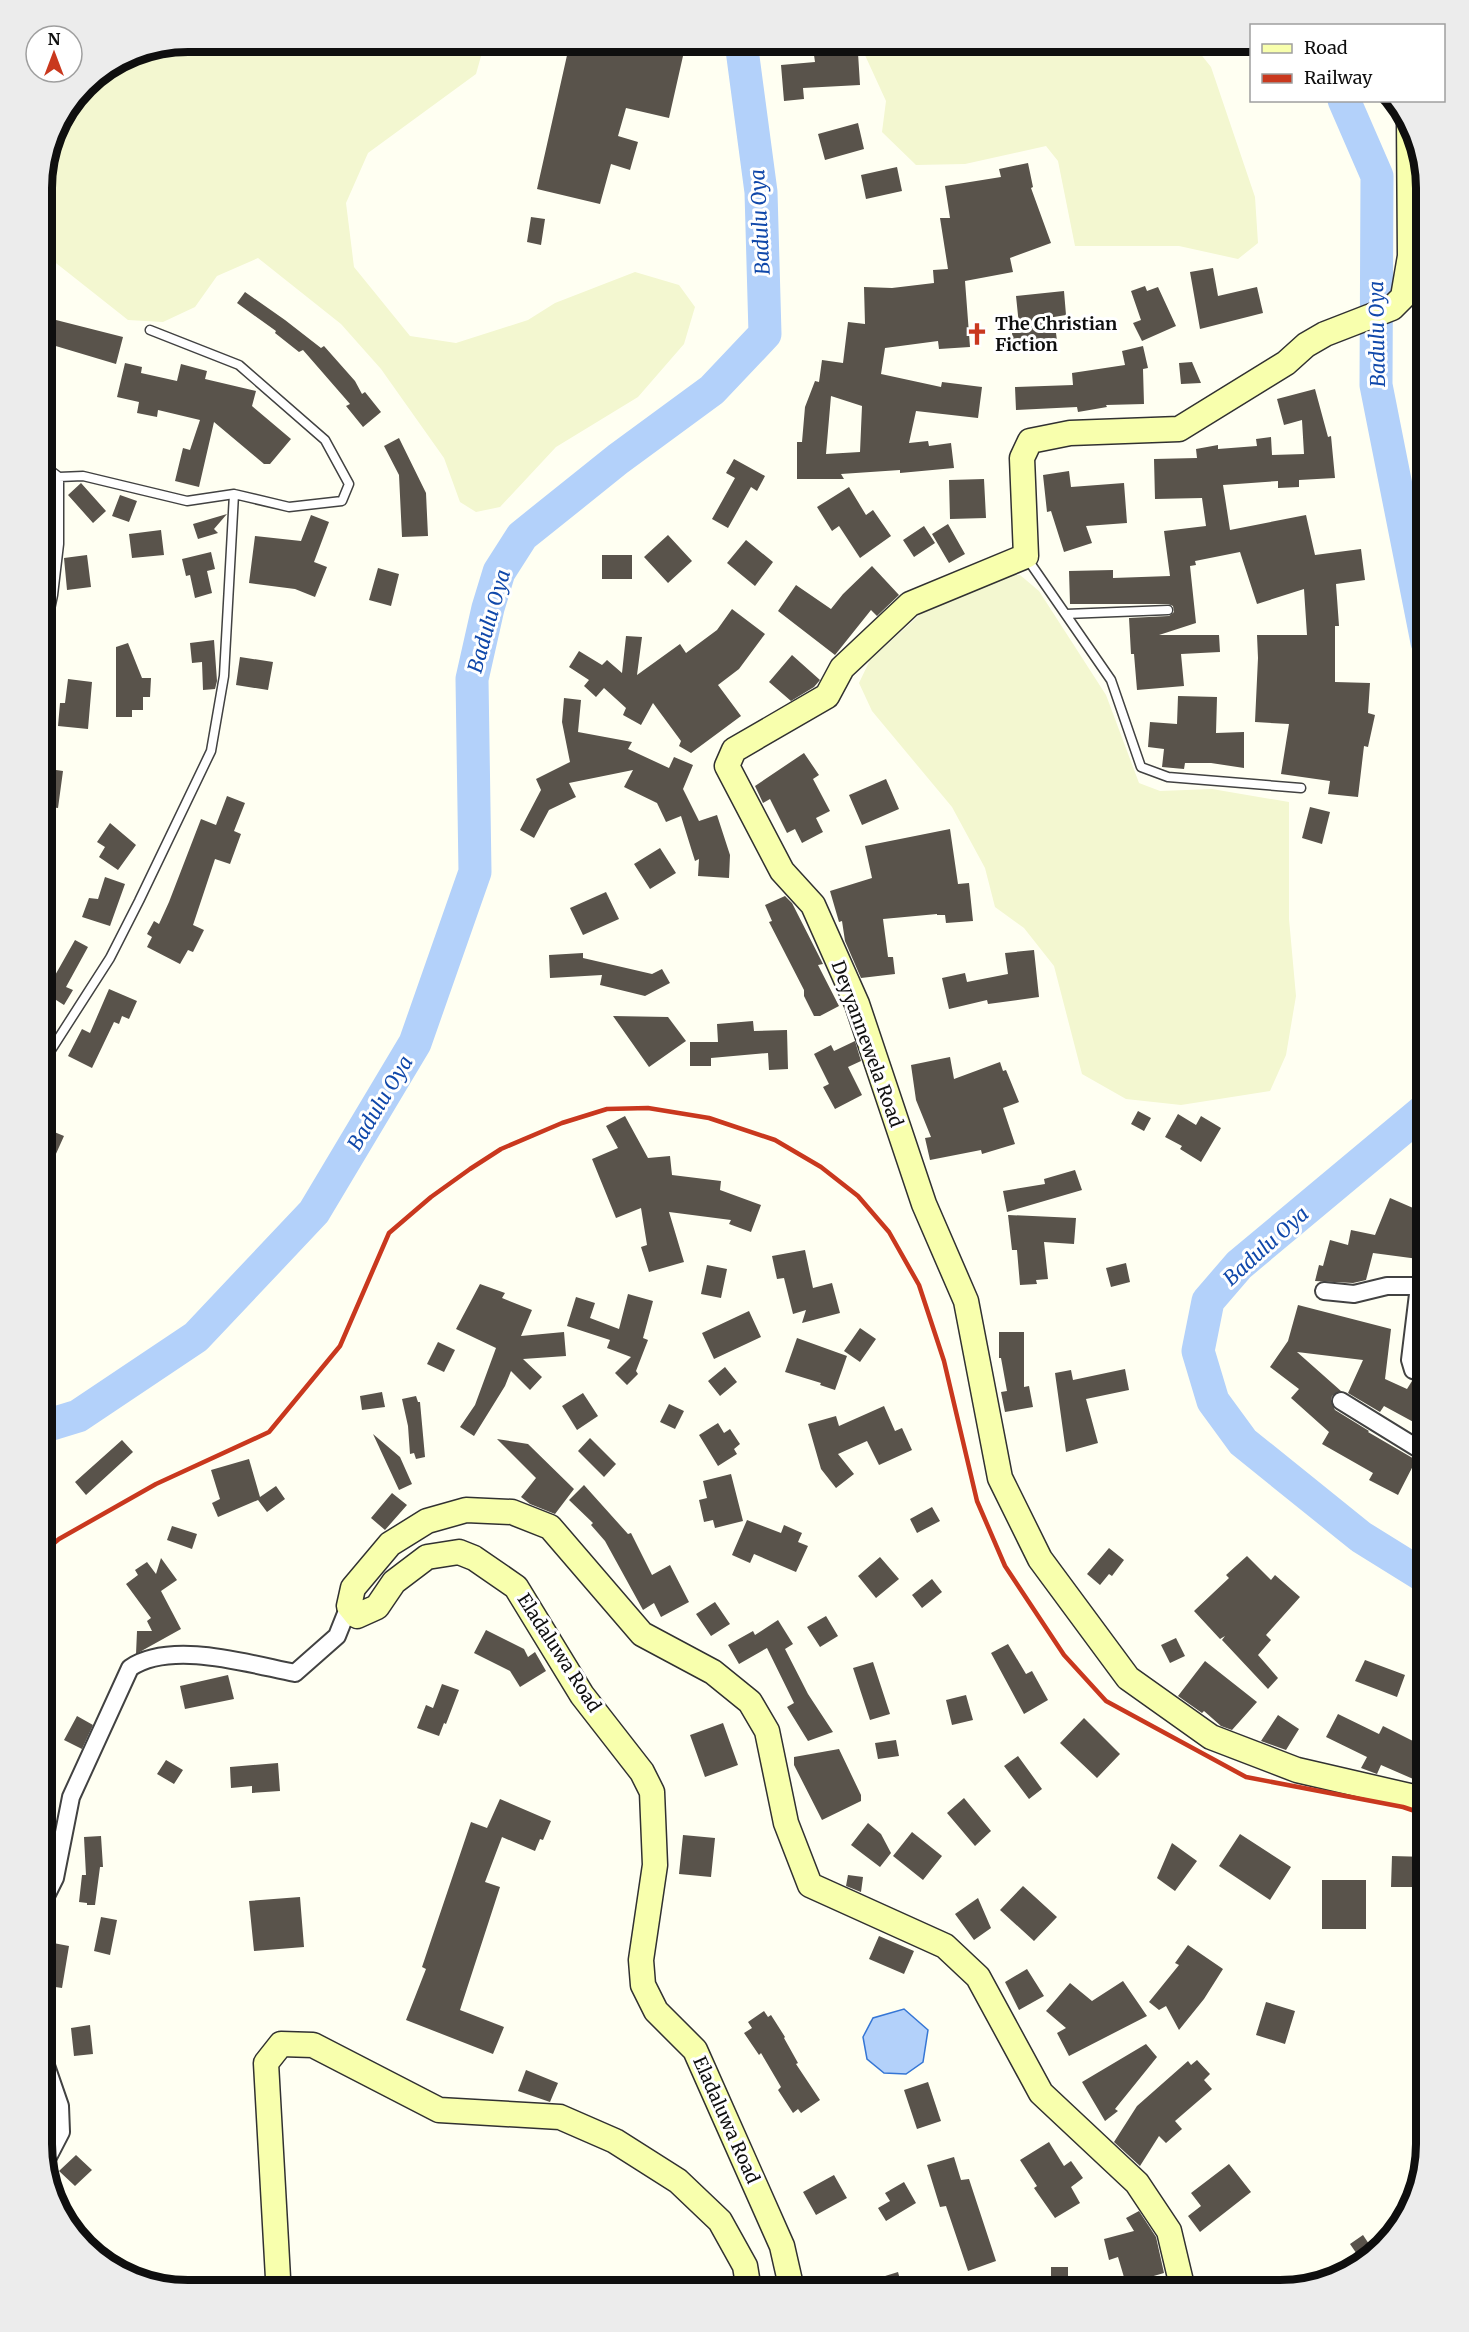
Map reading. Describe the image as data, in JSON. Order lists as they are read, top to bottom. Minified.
{"streets":{"street":["Deyyannewela Road","Eladaluwa Road"]},"water":["Badulu Oya"],"places":{"church":["The Christian Fiction"]},"legend":["Road","Railway"],"north":"top"}
